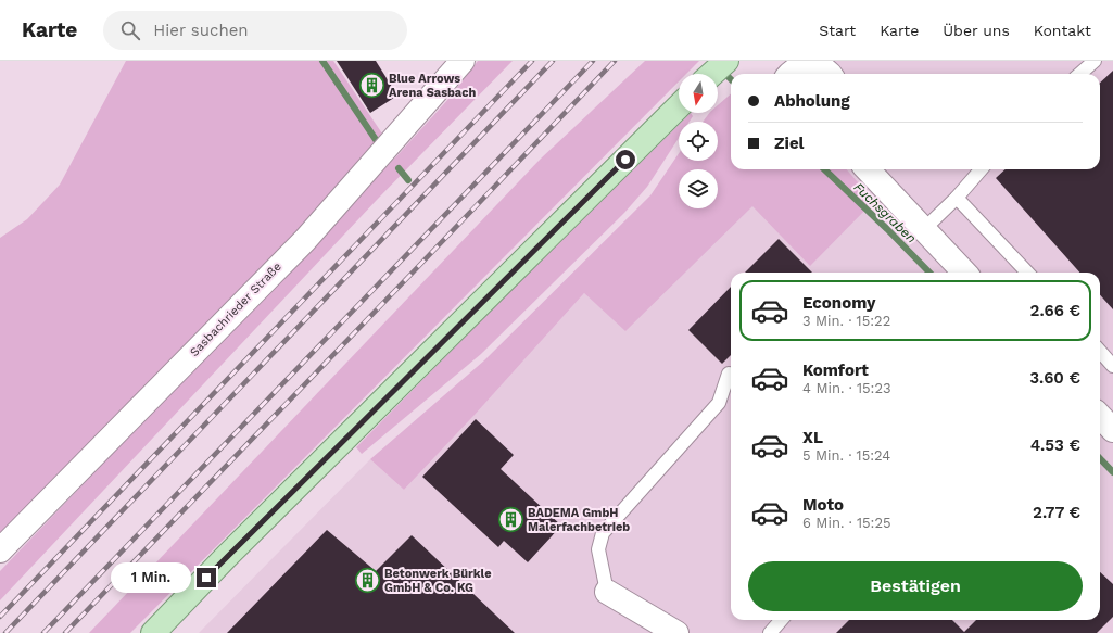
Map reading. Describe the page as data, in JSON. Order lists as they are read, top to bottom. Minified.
{"streets":{"street":["Sasbachrieder Straße"]},"water":["Fuchsgraben"],"places":{"building":["Blue Arrows Arena Sasbach","BADEMA GmbH Malerfachbetrieb","Betonwerk Bürkle GmbH & Co. KG"]},"north":"bottom","page":{"header":"Karte","search":"Hier suchen","nav":["Start","Karte","Über uns","Kontakt"],"banner":["Abholung","Ziel"],"list":[{"name":"Economy","note":"3 Min. · 15:22","value":"2.66 €"},{"name":"Komfort","note":"4 Min. · 15:23","value":"3.60 €"},{"name":"XL","note":"5 Min. · 15:24","value":"4.53 €"},{"name":"Moto","note":"6 Min. · 15:25","value":"2.77 €"}],"buttons":"Bestätigen","bubble":"1 Min."}}
